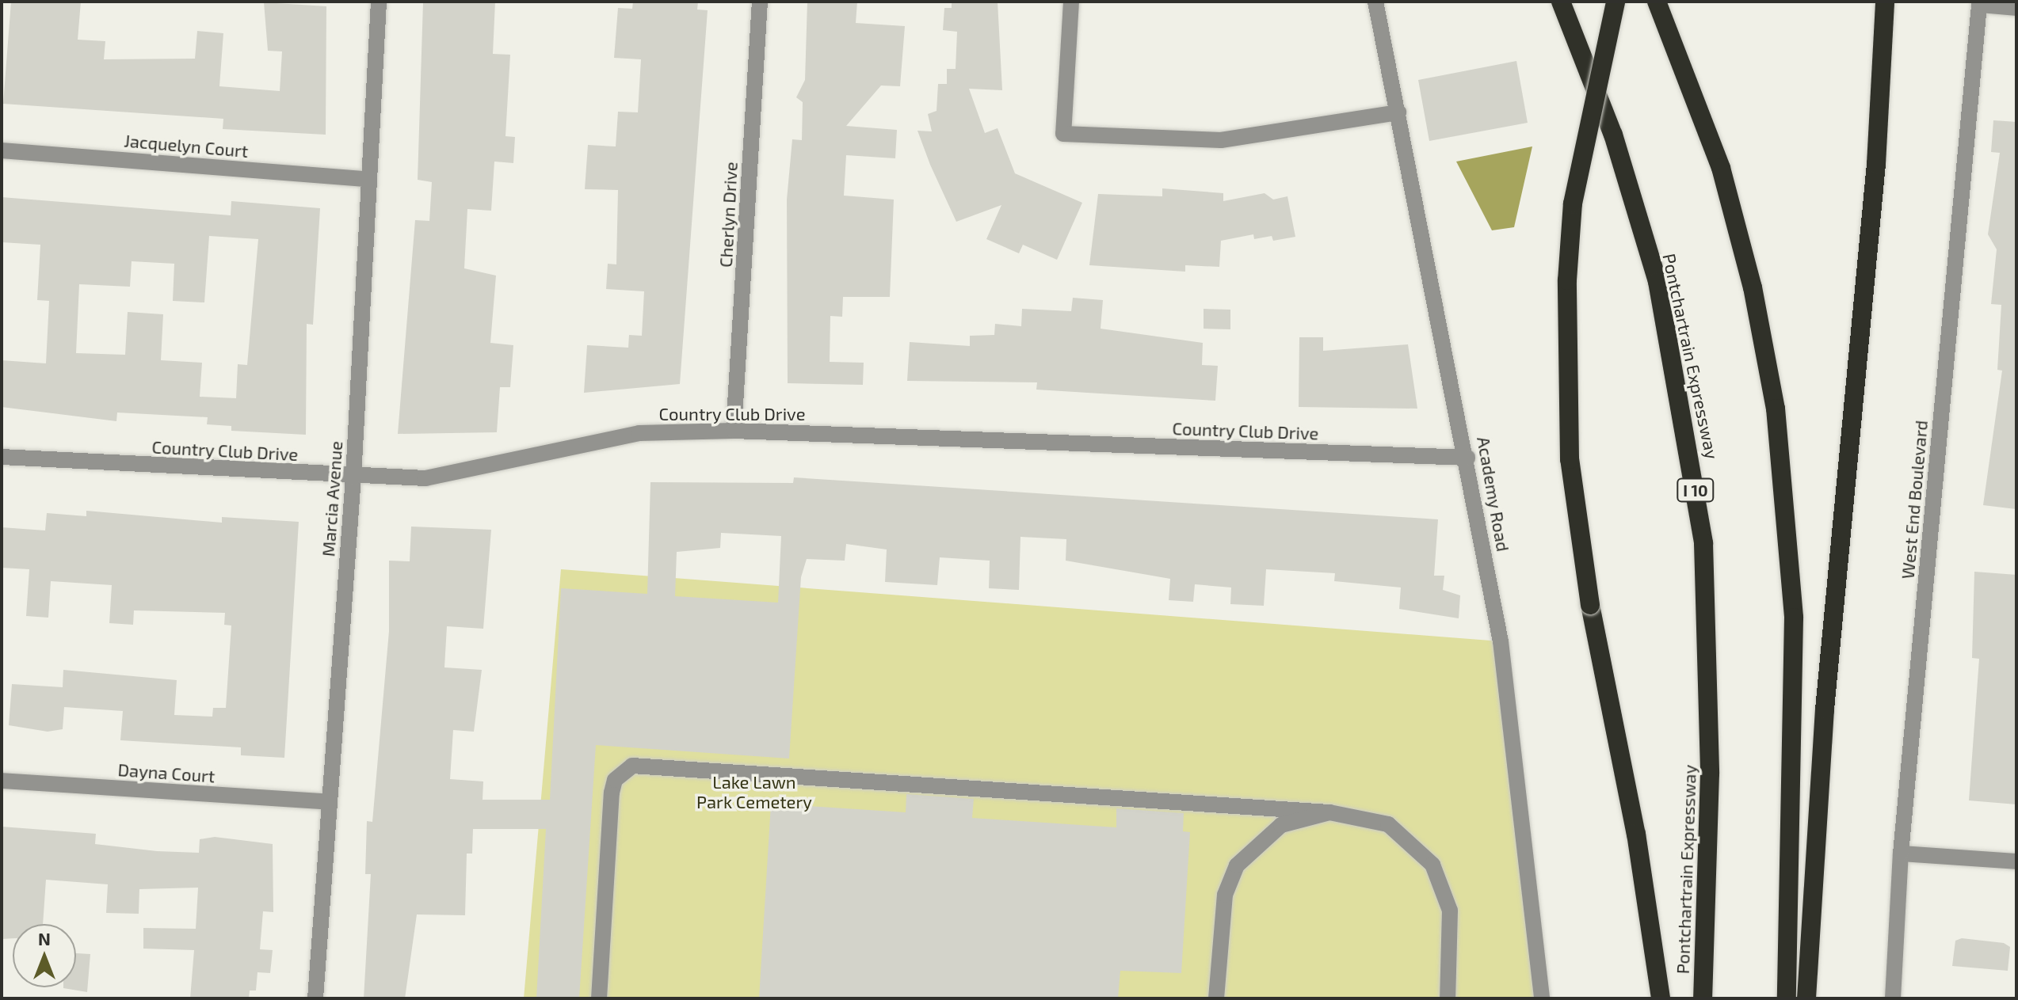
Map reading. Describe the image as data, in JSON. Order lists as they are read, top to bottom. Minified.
{"streets":{"highway":["Pontchartrain Expressway","I 10"],"street":["Jacquelyn Court","Cherlyn Drive","Country Club Drive","Academy Road","Marcia Avenue","West End Boulevard","Dayna Court"]},"crossings":[["Jacquelyn Court","Marcia Avenue"],["Cherlyn Drive","Country Club Drive"],["Country Club Drive","Academy Road"],["Country Club Drive","Marcia Avenue"],["Marcia Avenue","Dayna Court"]],"parks":["Lake Lawn Park Cemetery"],"north":"top"}
